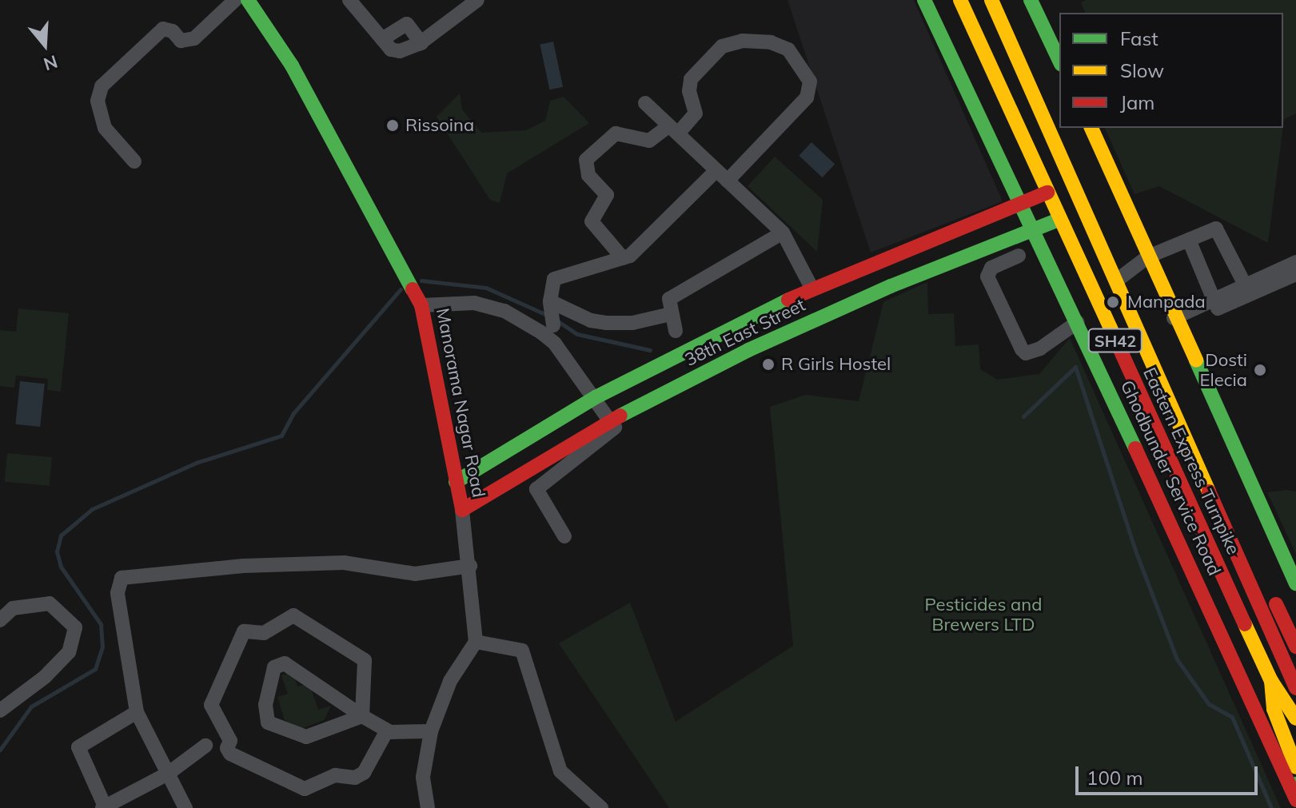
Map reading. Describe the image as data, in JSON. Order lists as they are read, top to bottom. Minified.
{"streets":{"street":["38th East Street","SH42","Manorama Nagar Road","Eastern Express Turnpike","Ghodbunder Service Road"]},"crossings":[["38th East Street","Manorama Nagar Road"],["38th East Street","Eastern Express Turnpike"],["38th East Street","Ghodbunder Service Road"]],"parks":["Pesticides and Brewers LTD"],"places":["Rissoina","Manpada","R Girls Hostel","Dosti Elecia"],"legend":["Fast","Slow","Jam"],"scale_bar":"100 m","north":"bottom"}
